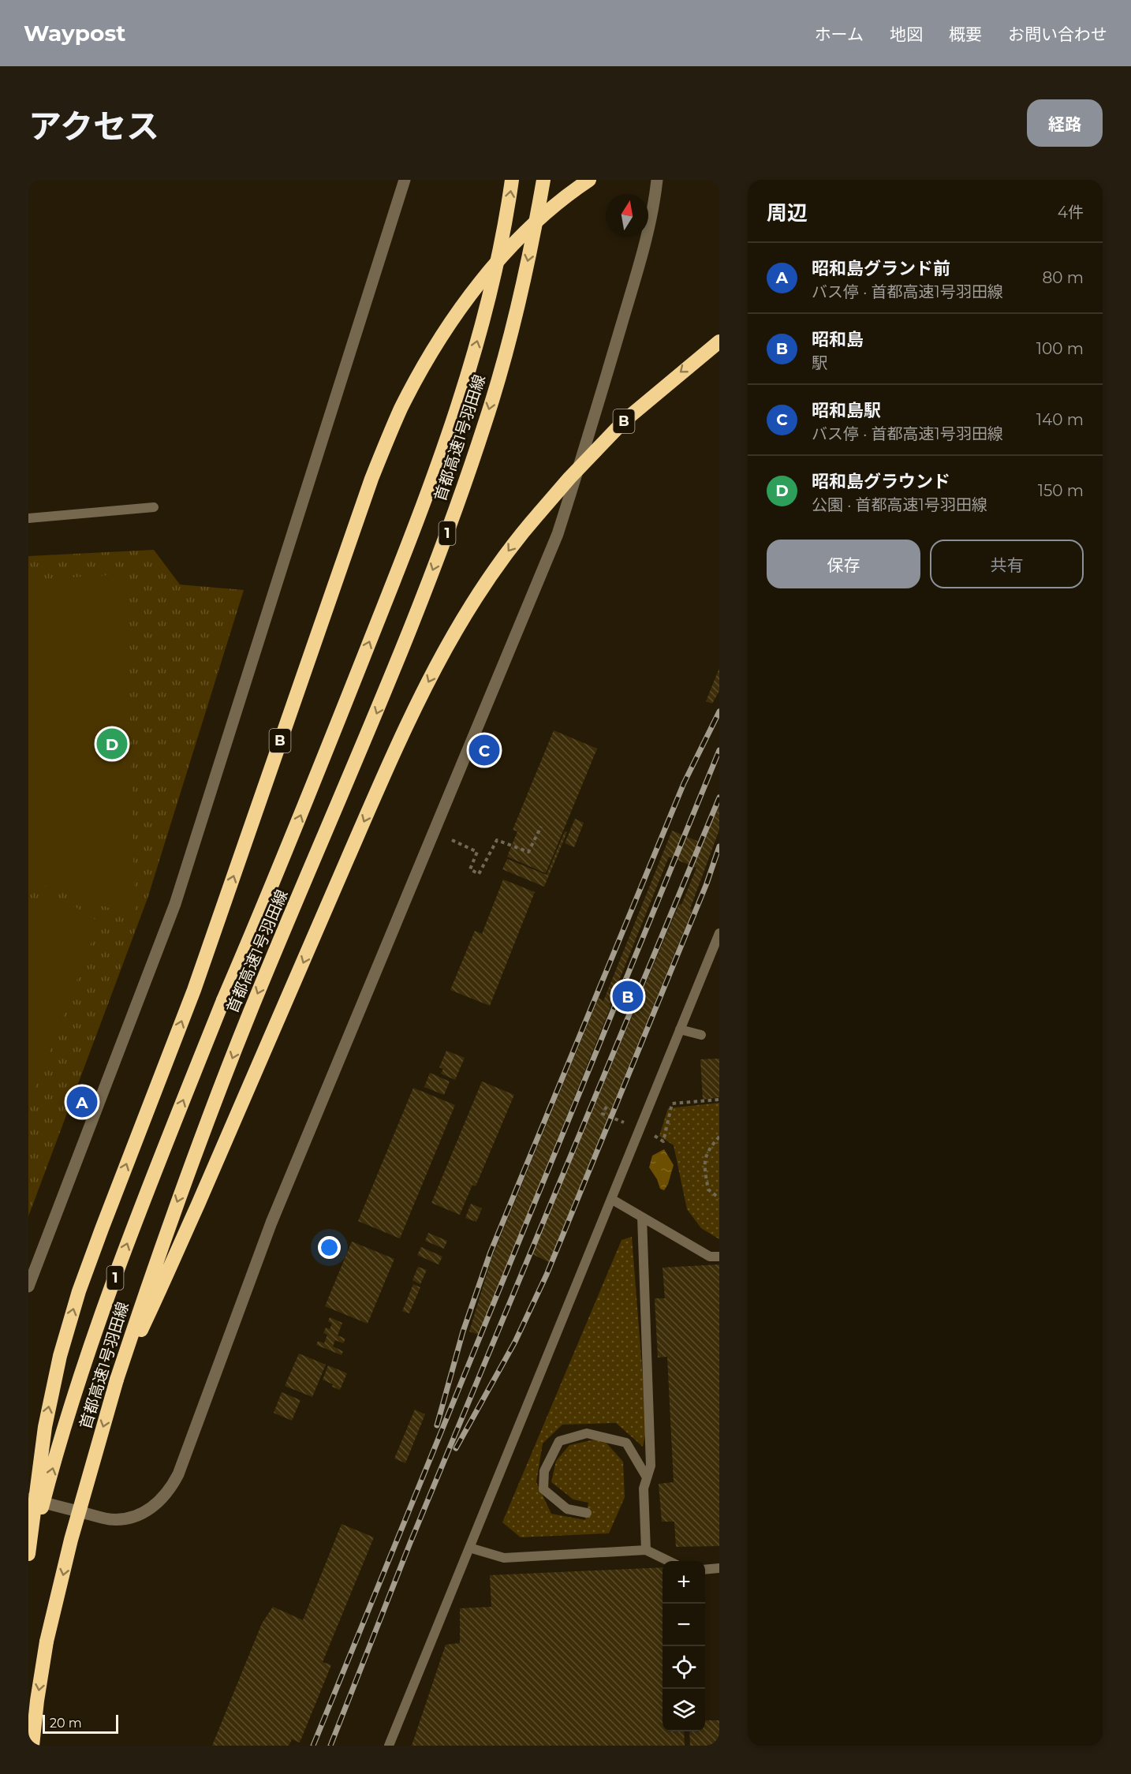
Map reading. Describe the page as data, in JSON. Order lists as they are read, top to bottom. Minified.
{"streets":{"highway":["B","首都高速1号羽田線","1"]},"crossings":[["B","首都高速1号羽田線"]],"scale_bar":"20 m","north":"top","page":{"header":"Waypost","nav":["ホーム","地図","概要","お問い合わせ"],"title":"アクセス","buttons":["経路",["保存","共有"]],"heading":["周辺","4件"],"list":[{"mark":"A","name":"昭和島グランド前","note":"バス停 · 首都高速1号羽田線","value":"80 m"},{"mark":"B","name":"昭和島","note":"駅","value":"100 m"},{"mark":"C","name":"昭和島駅","note":"バス停 · 首都高速1号羽田線","value":"140 m"},{"mark":"D","name":"昭和島グラウンド","note":"公園 · 首都高速1号羽田線","value":"150 m"}],"pins":["D","C","B","A"],"map_buttons":["+","−"],"scale":"20 m"}}
